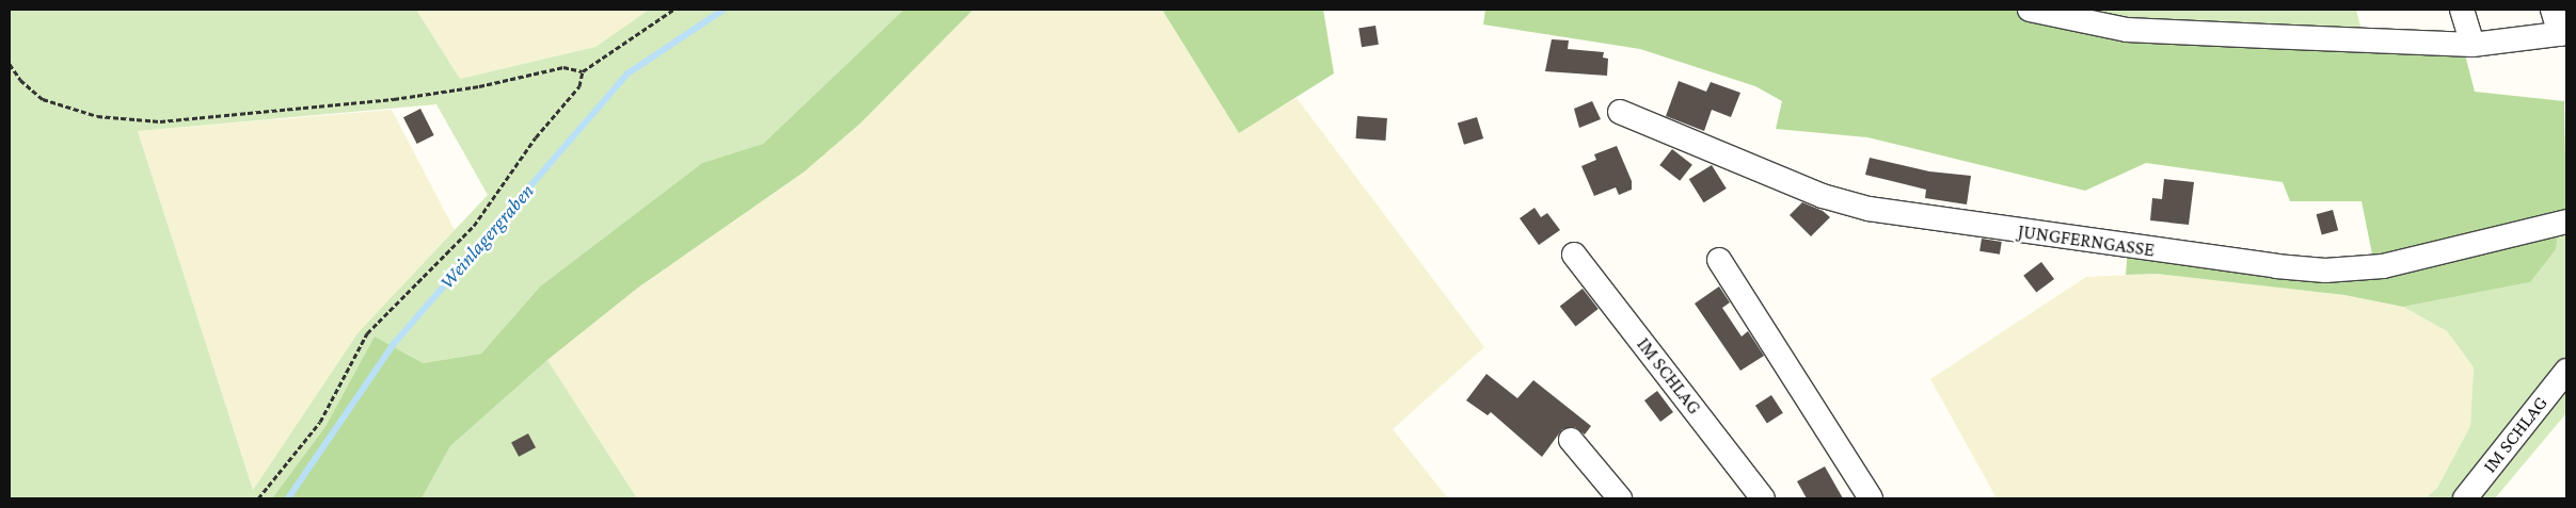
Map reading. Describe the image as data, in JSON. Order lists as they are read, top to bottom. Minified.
{"streets":{"street":["JUNGFERNGASSE","IM SCHLAG"]},"water":["Weinlagergraben"]}
